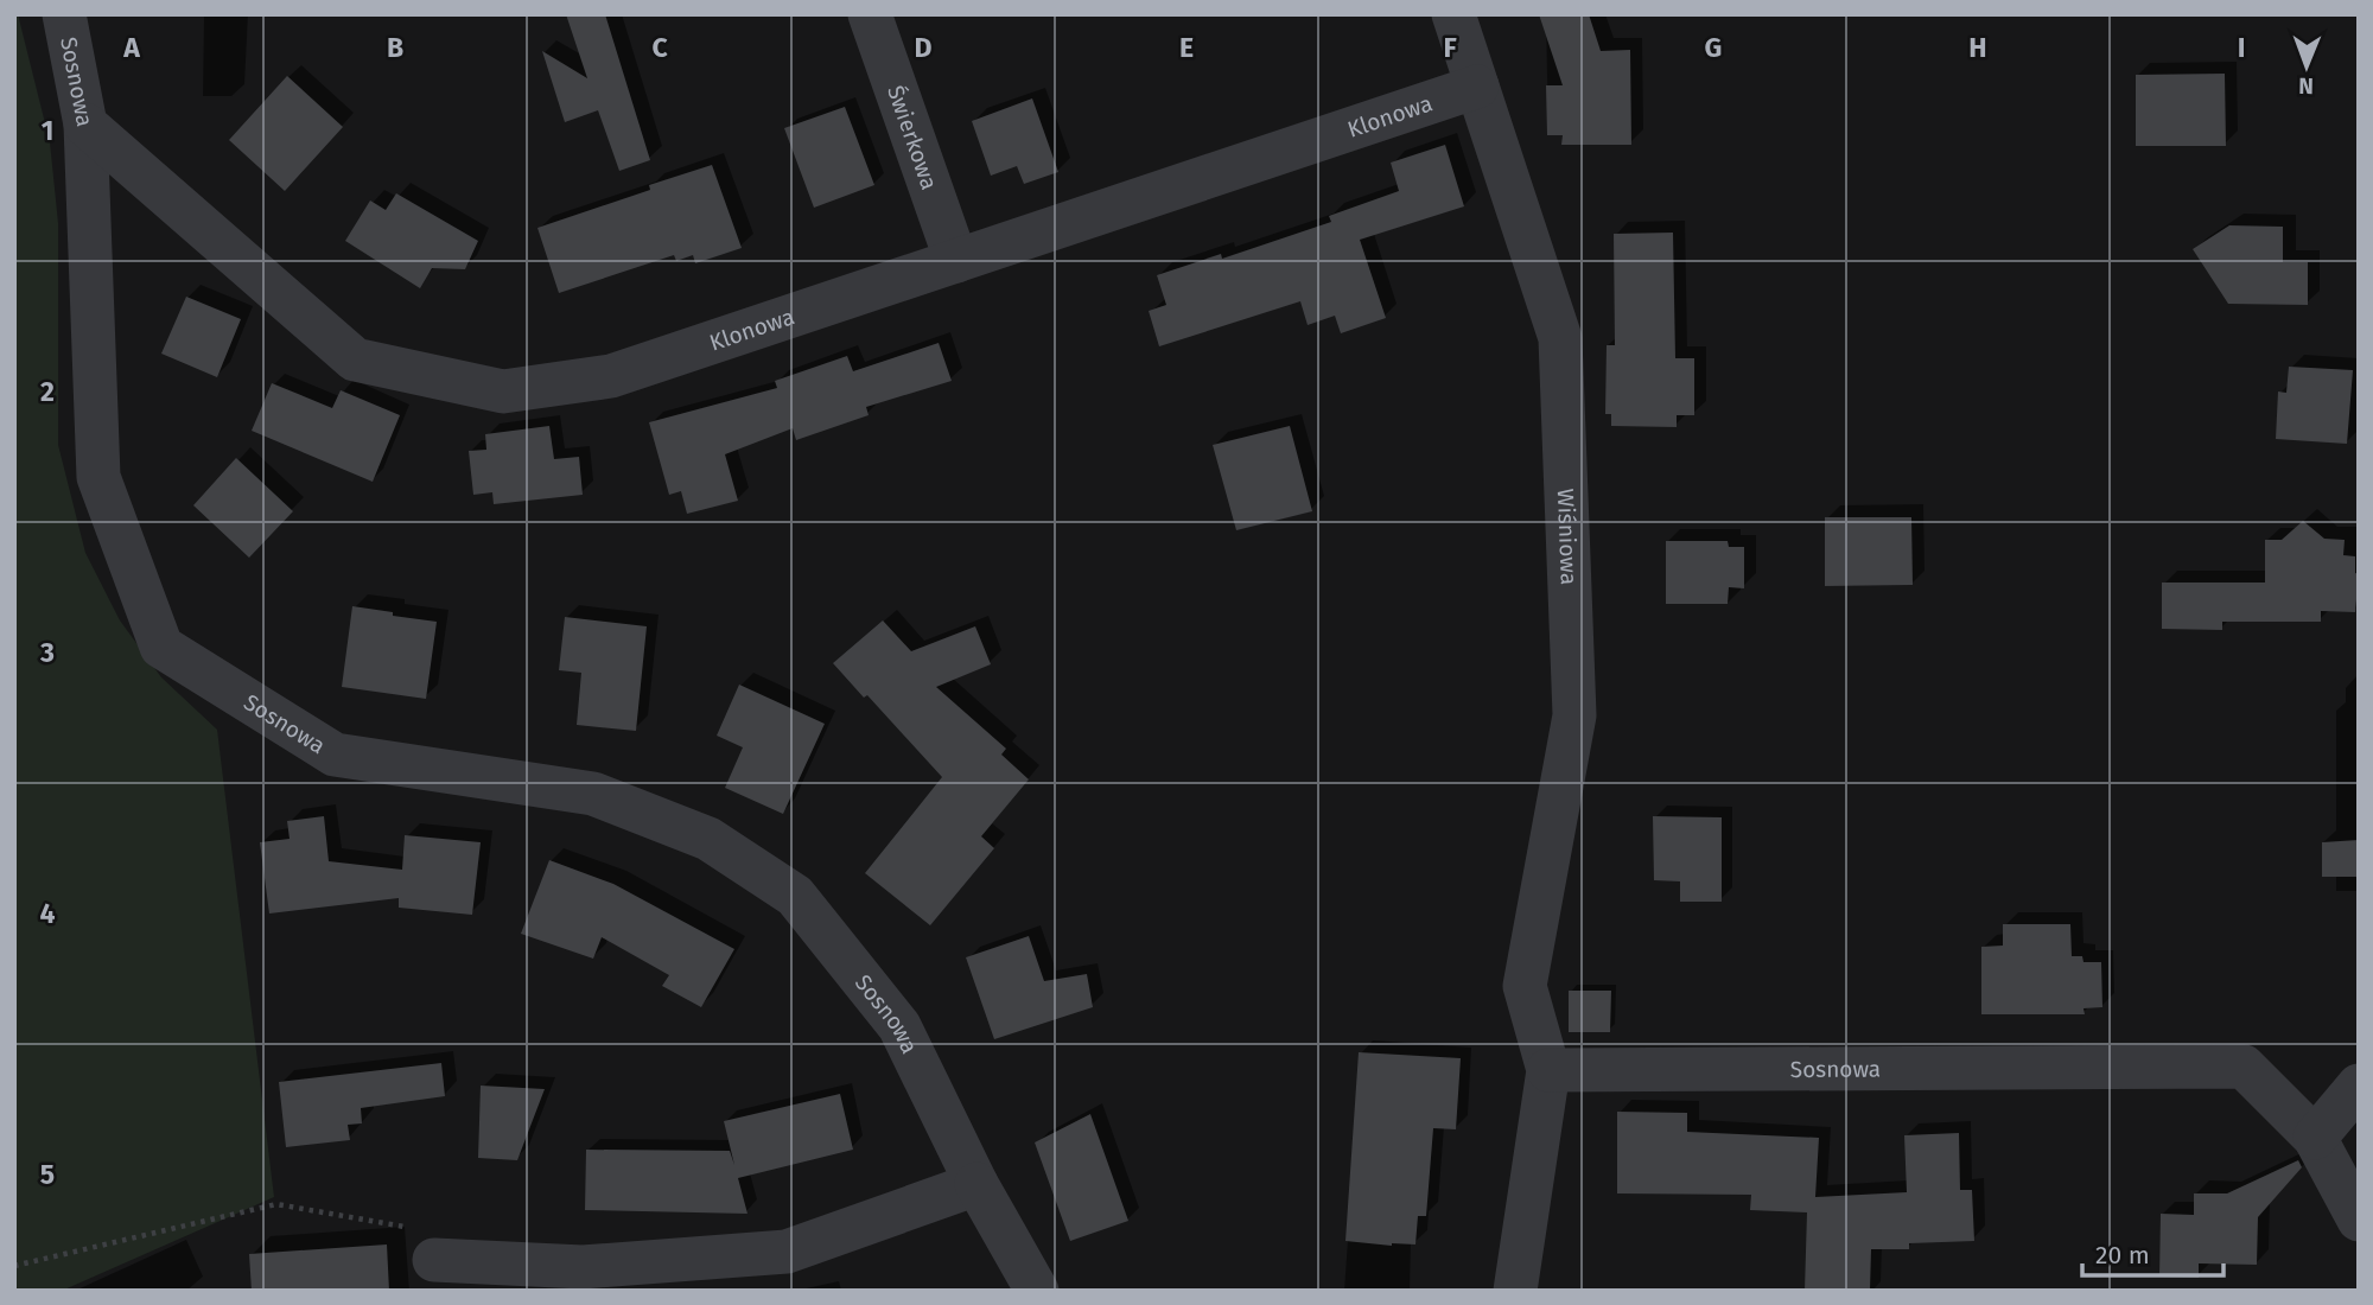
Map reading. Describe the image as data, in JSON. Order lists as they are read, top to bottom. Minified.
{"streets":{"street":["Sosnowa","Klonowa","Świerkowa","Wiśniowa"]},"crossings":[["Sosnowa","Klonowa"],["Sosnowa","Wiśniowa"],["Klonowa","Świerkowa"],["Klonowa","Wiśniowa"]],"scale_bar":"20 m","north":"bottom","grid":{"columns":["A","B","C","D","E","F","G","H","I"],"rows":["1","2","3","4","5"]}}
